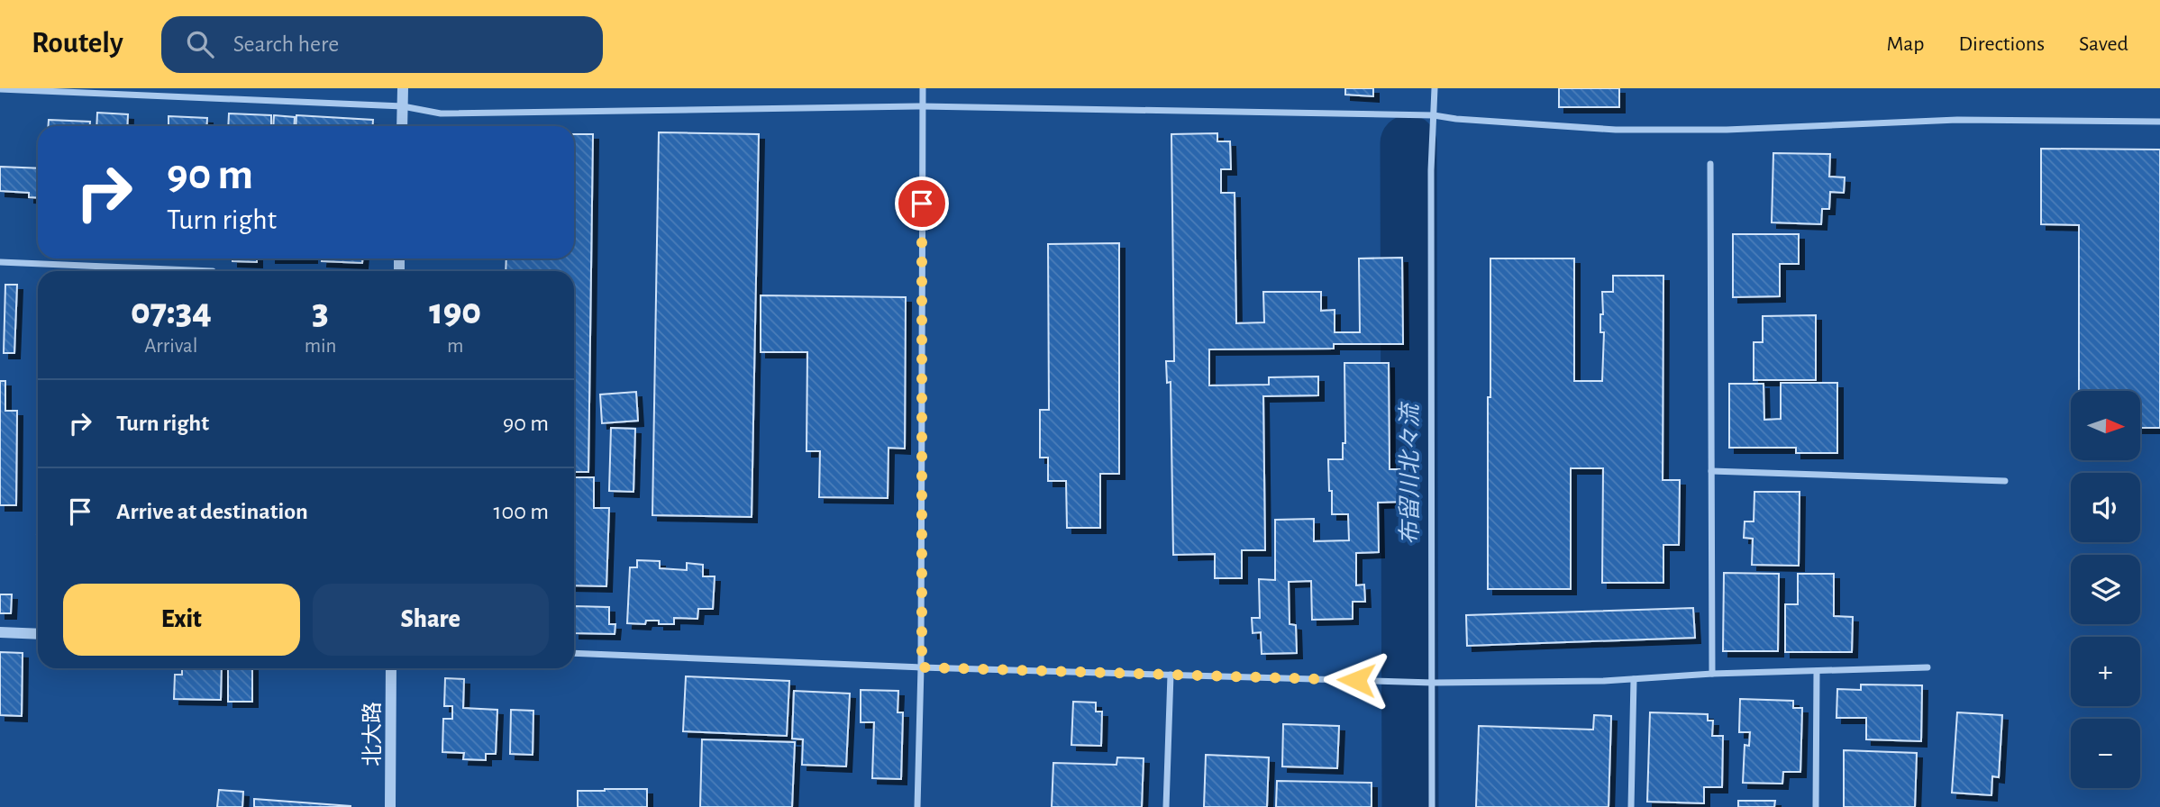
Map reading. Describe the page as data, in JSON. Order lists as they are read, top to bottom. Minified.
{"streets":{"street":["北大路"]},"water":["布留川北々流"],"north":"right","page":{"header":"Routely","search":"Search here","nav":["Map","Directions","Saved"],"turn":["90 m","Turn right"],"eta":["07:34","Arrival","3","min","190","m"],"list":[{"name":"Turn right","value":"90 m"},{"name":"Arrive at destination","value":"100 m"}],"map_buttons":["+","−"],"buttons":["Exit","Share"]}}
